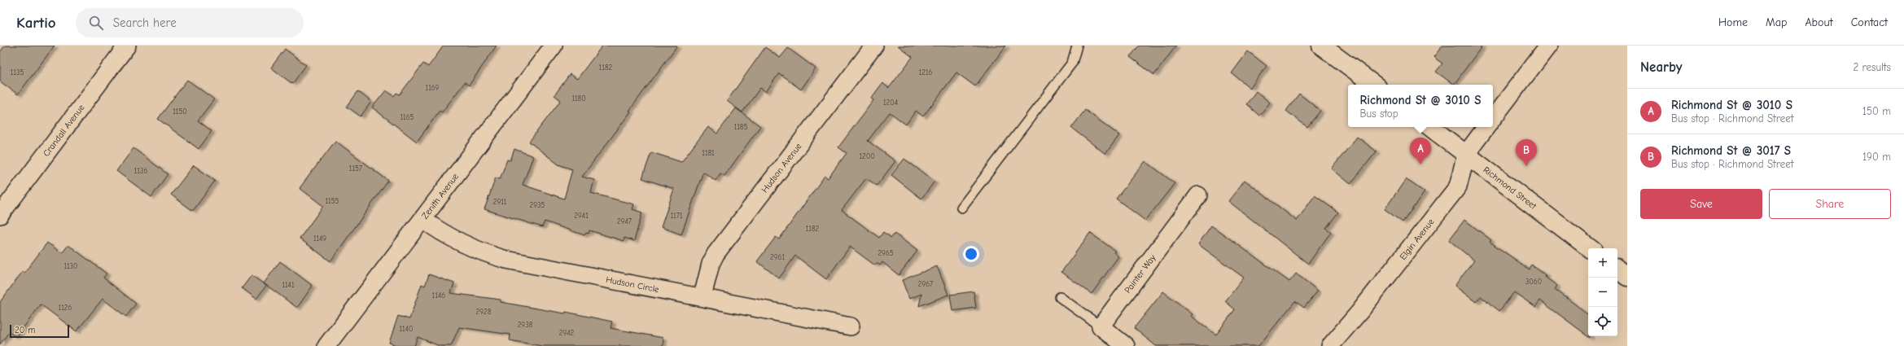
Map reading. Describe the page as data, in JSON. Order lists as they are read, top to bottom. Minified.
{"streets":{"main road":["Richmond Street"],"street":["Crandall Avenue","Hudson Avenue","Zenith Avenue","Elgin Avenue","Painter Way","Hudson Circle"]},"crossings":[["Hudson Avenue","Hudson Circle"],["Richmond Street","Elgin Avenue"],["Zenith Avenue","Hudson Circle"]],"house_numbers":["1182","1135","1216","1169","1180","1204","1150","1165","1185","1181","1200","1157","1136","1155","2911","2935","2941","1171","2947","1182","1149","2965","2961","1130","3060","2967","1141","1146","1126","2928","2938","1140","2942"],"scale_bar":"20 m","page":{"header":"Kartio","search":"Search here","nav":["Home","Map","About","Contact"],"heading":["Nearby","2 results"],"popup":["Richmond St @ 3010 S","Bus stop"],"list":[{"mark":"A","name":"Richmond St @ 3010 S","note":"Bus stop · Richmond Street","value":"150 m"},{"mark":"B","name":"Richmond St @ 3017 S","note":"Bus stop · Richmond Street","value":"190 m"}],"pins":["A","B"],"buttons":["Save","Share"],"map_buttons":["+","−"],"scale":"20 m"}}
